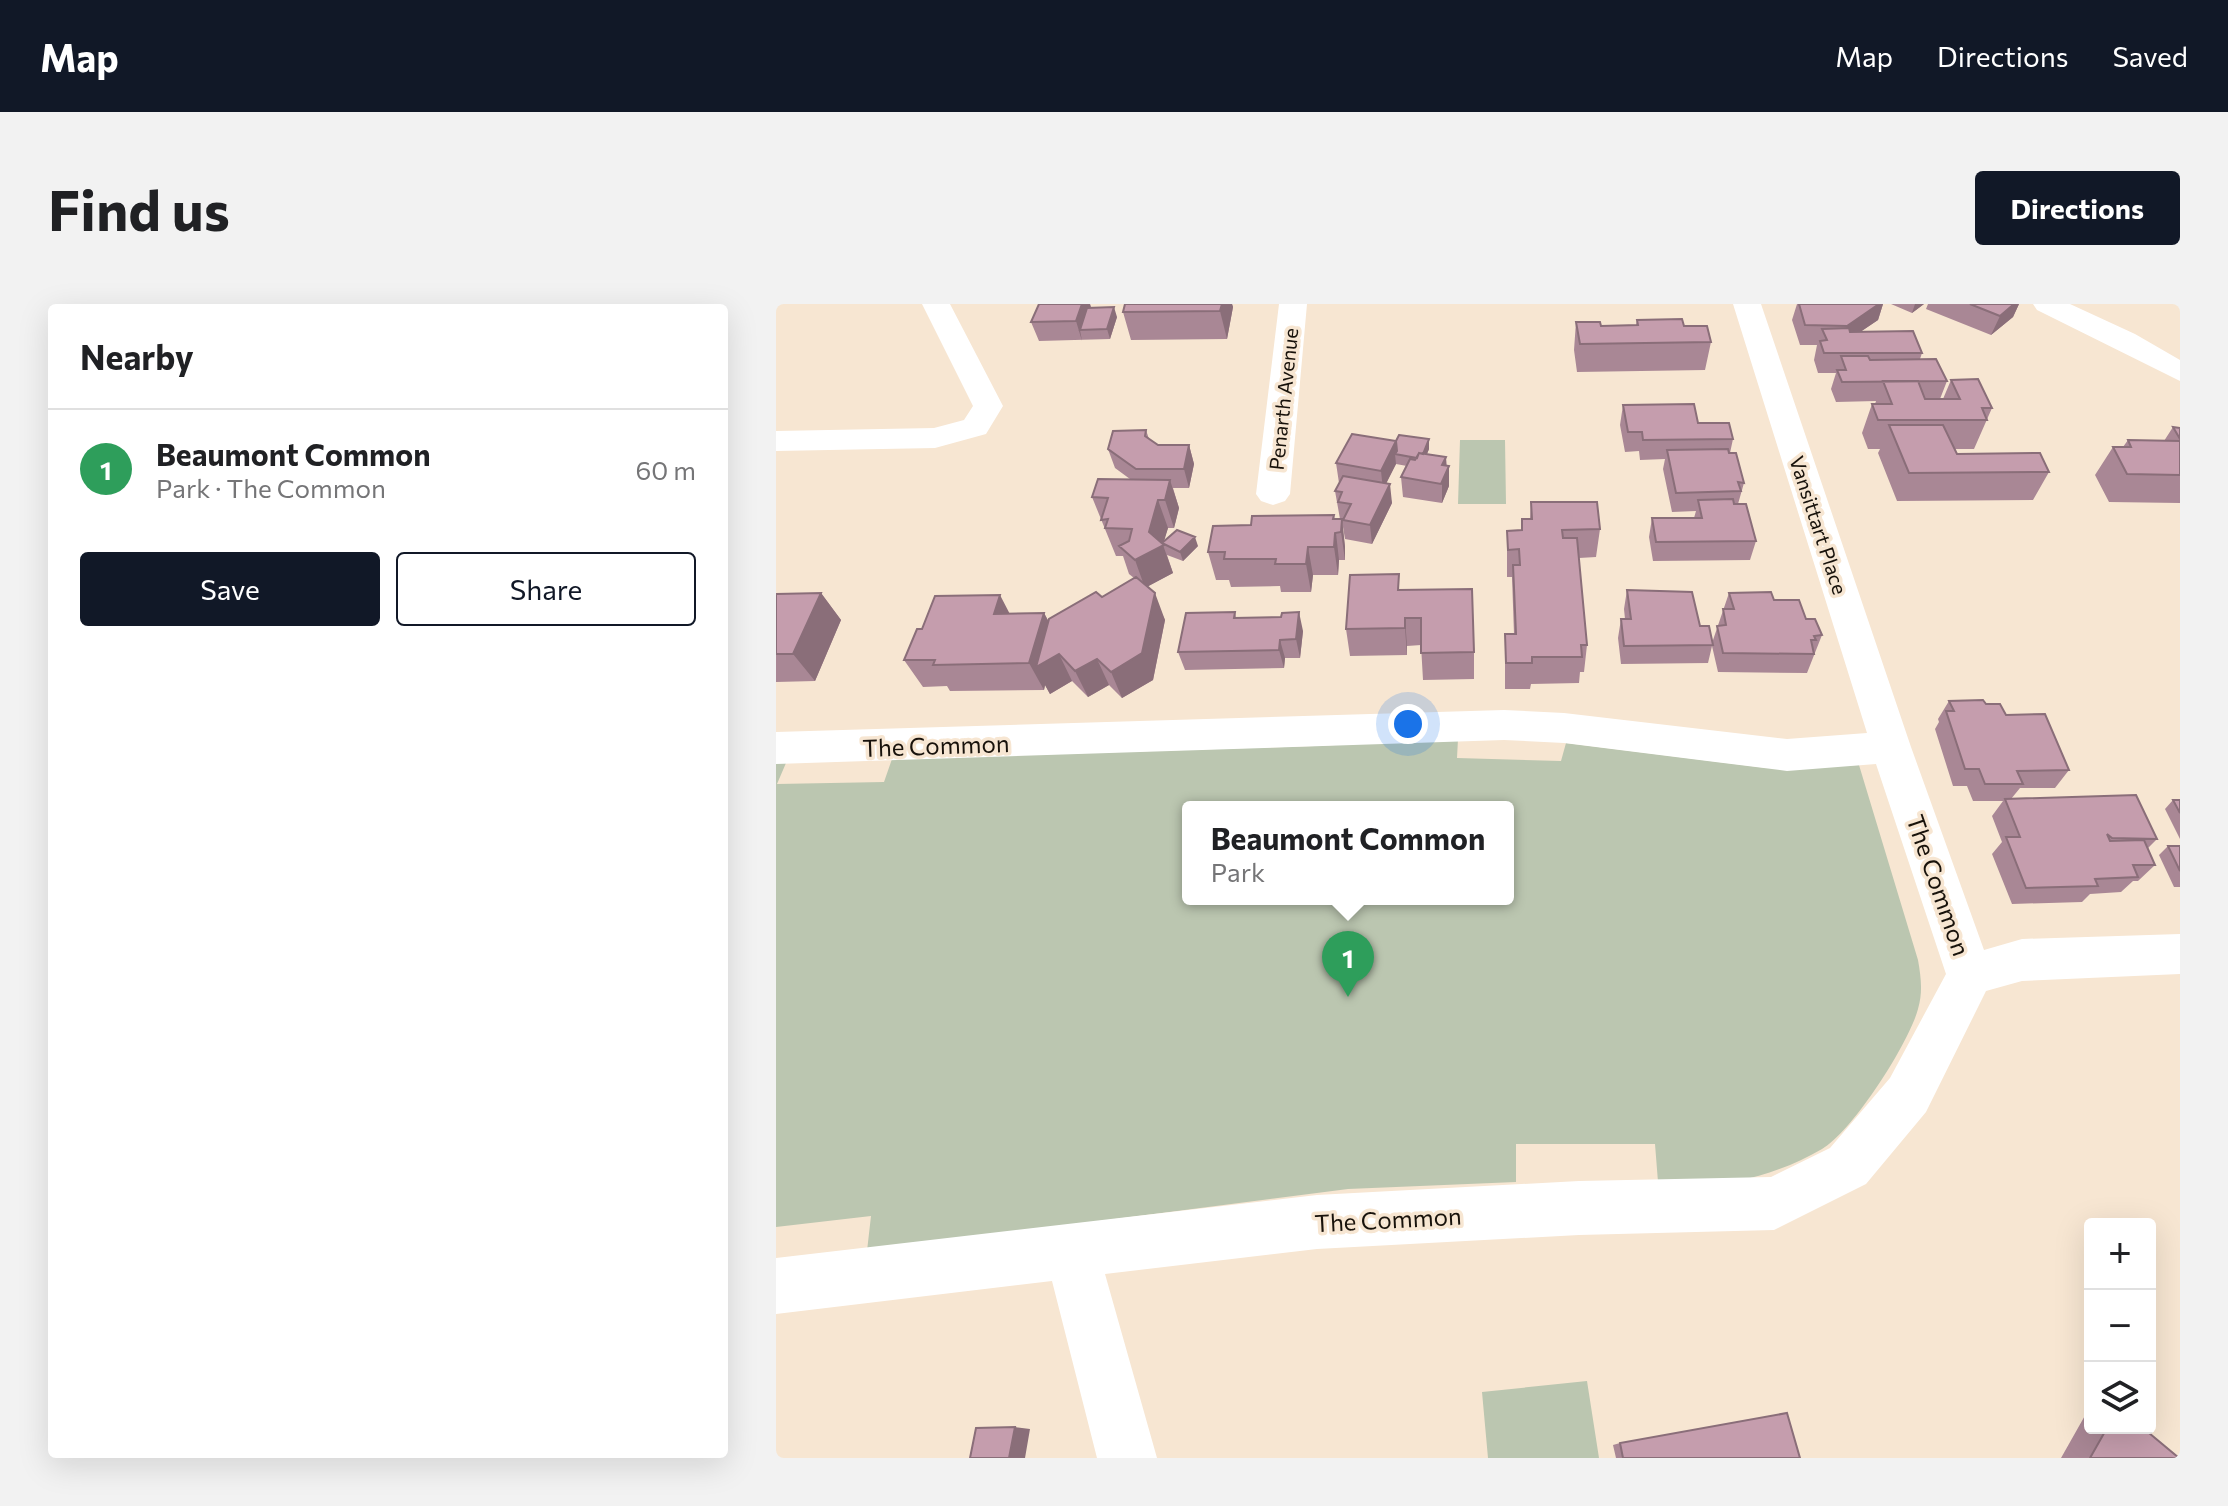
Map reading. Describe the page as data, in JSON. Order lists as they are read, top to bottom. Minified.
{"streets":{"street":["Penarth Avenue","Vansittart Place","The Common"]},"crossings":[["Vansittart Place","The Common"]],"page":{"header":"Map","nav":["Map","Directions","Saved"],"buttons":["Directions",["Save","Share"]],"title":"Find us","heading":"Nearby","list":[{"mark":"1","name":"Beaumont Common","note":"Park · The Common","value":"60 m"}],"popup":["Beaumont Common","Park"],"pins":"1","map_buttons":["+","−"]}}
